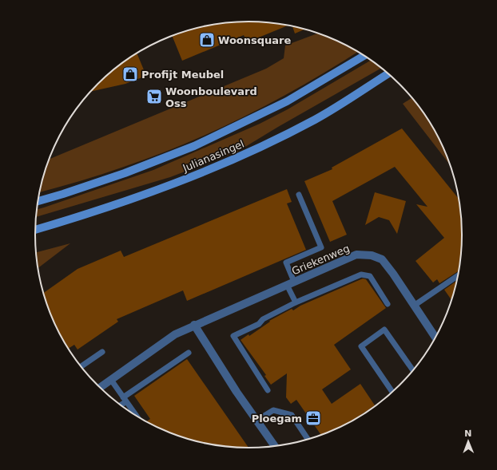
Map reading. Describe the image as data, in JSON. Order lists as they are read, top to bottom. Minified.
{"streets":{"main road":["Julianasingel"],"street":["Griekenweg"]},"places":{"shop":["Woonsquare","Profijt Meubel"],"supermarket":["Woonboulevard Oss"],"office":["Ploegam"]},"north":"top"}
